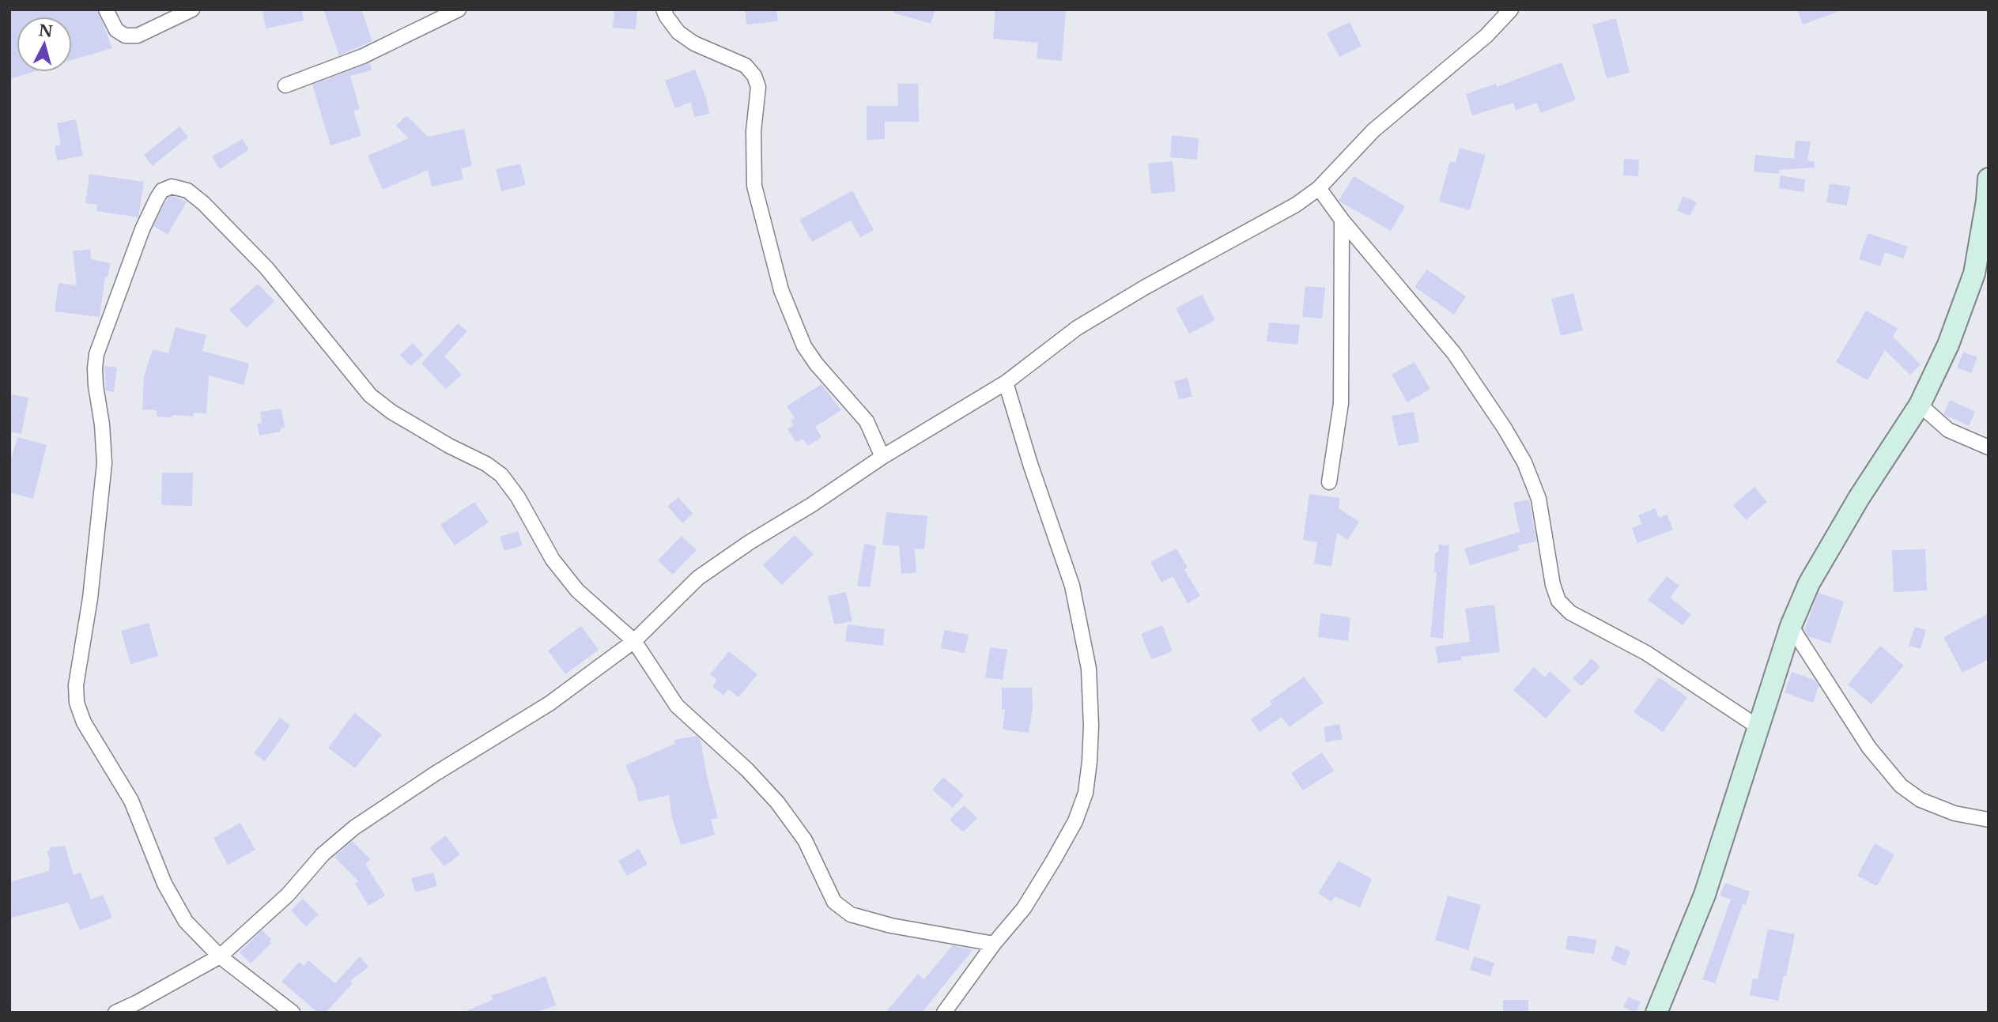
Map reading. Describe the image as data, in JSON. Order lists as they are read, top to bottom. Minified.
{"north":"top"}
